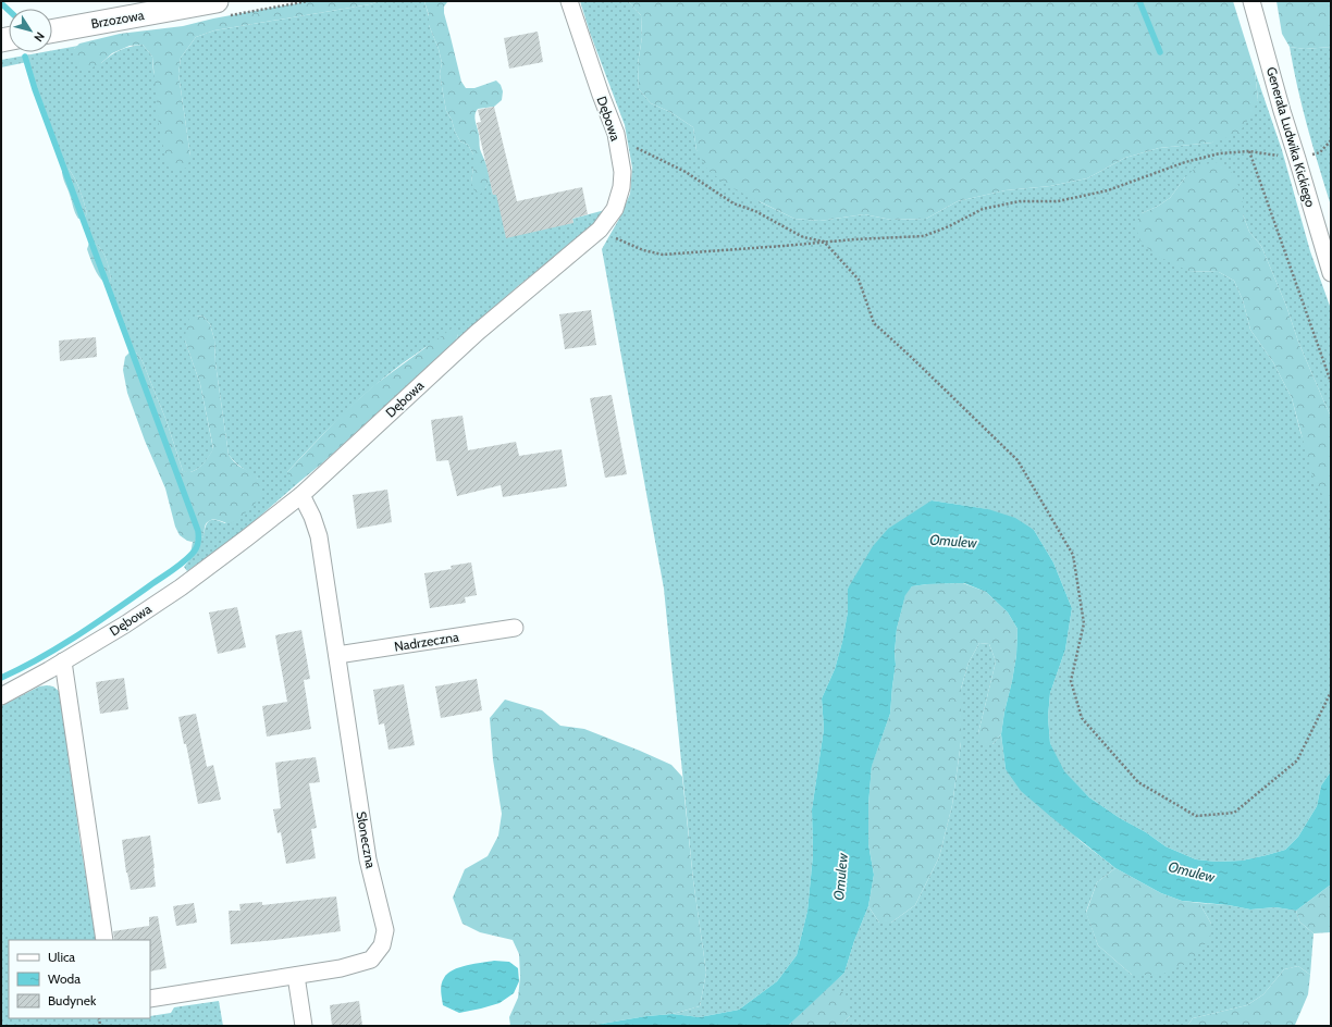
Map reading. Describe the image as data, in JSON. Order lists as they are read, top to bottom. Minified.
{"streets":{"main road":["Brzozowa"],"street":["Dębowa","Generała Ludwika Kickiego","Nadrzeczna","Słoneczna"]},"crossings":[["Dębowa","Słoneczna"],["Nadrzeczna","Słoneczna"]],"water":["Omulew"],"legend":["Ulica","Woda","Budynek"],"north":"bottom right"}
